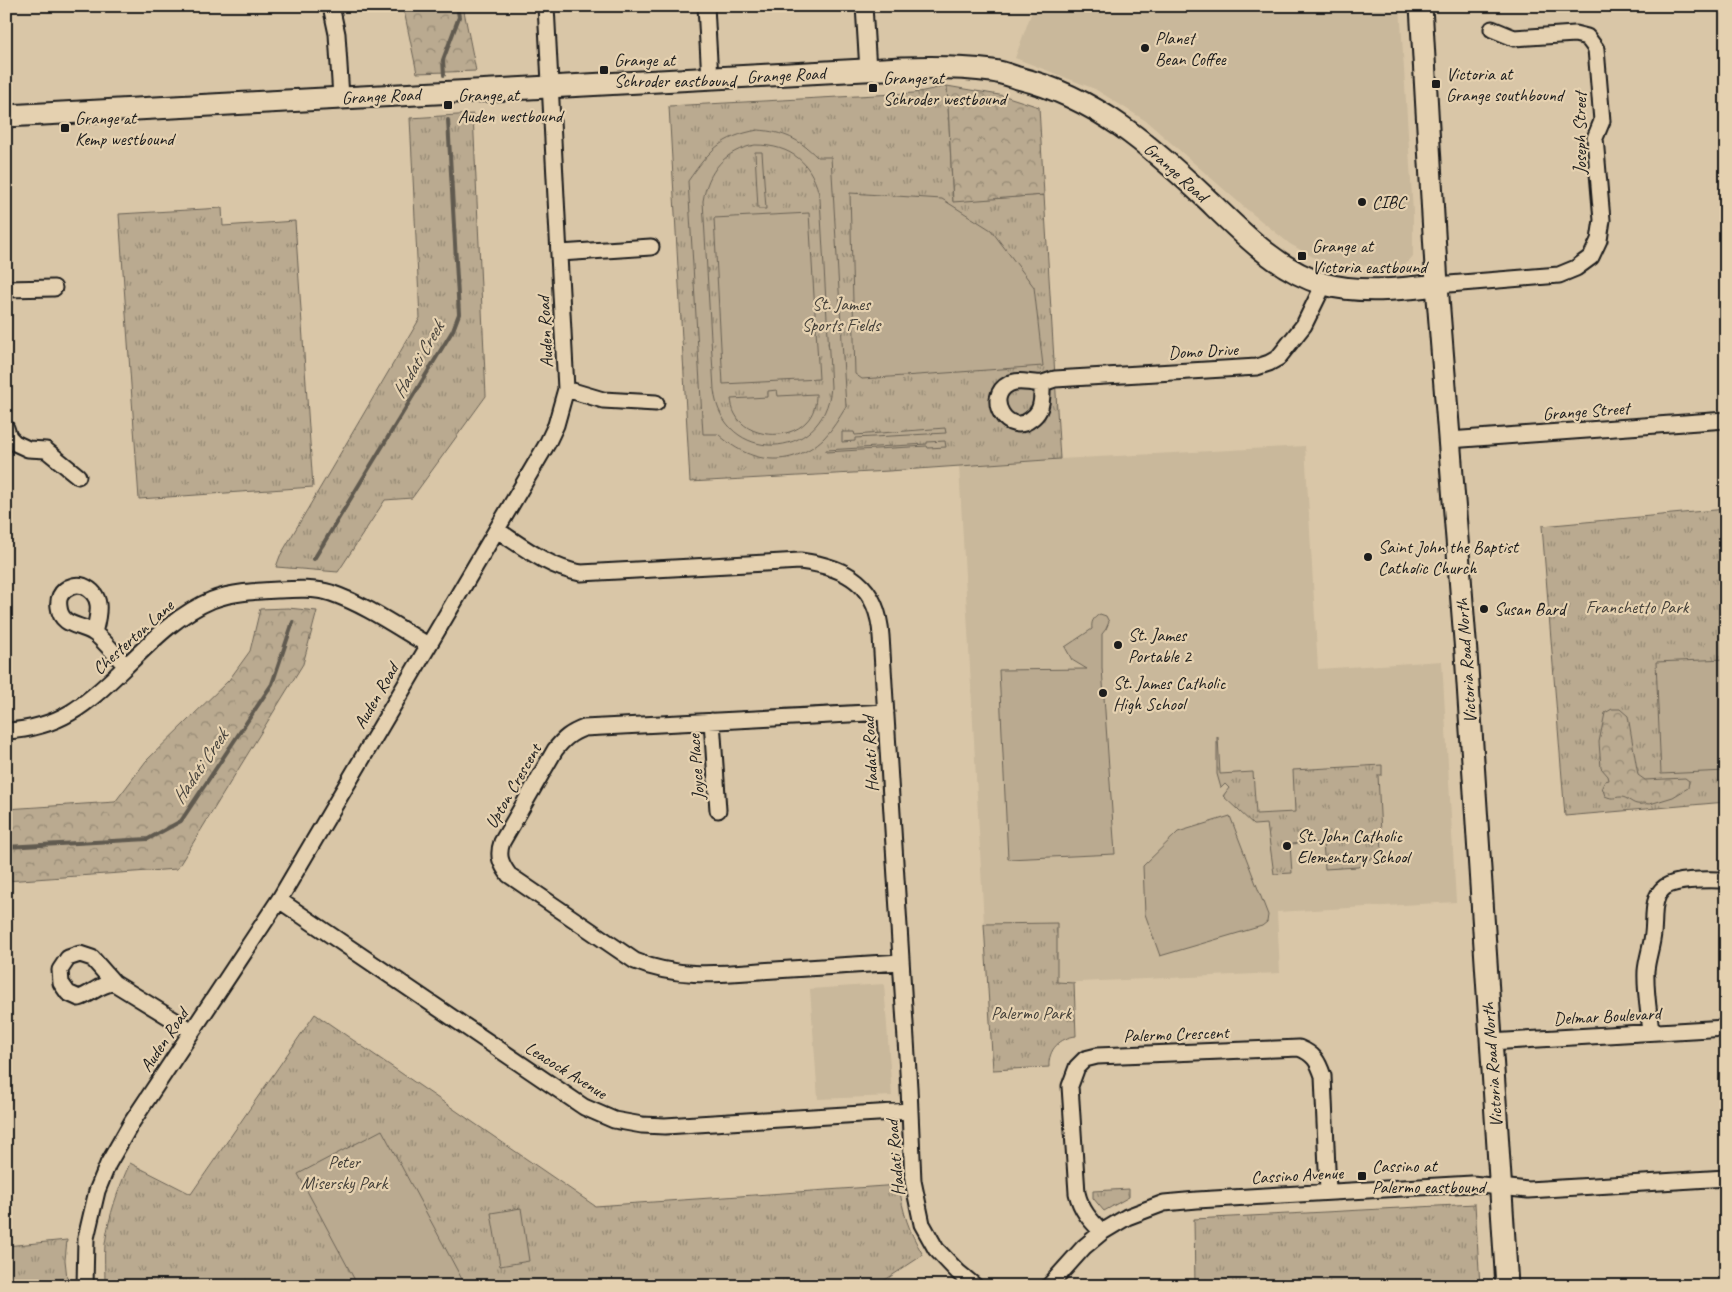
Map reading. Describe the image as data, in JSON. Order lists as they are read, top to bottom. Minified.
{"streets":{"main road":["Grange Road","Victoria Road North"],"street":["Joseph Street","Auden Road","Domo Drive","Grange Street","Chesterton Lane","Hadati Road","Joyce Place","Upton Crescent","Delmar Boulevard","Palermo Crescent","Leacock Avenue","Cassino Avenue"]},"crossings":[["Grange Road","Joseph Street"],["Grange Road","Auden Road"],["Grange Road","Domo Drive"],["Grange Road","Victoria Road North"],["Joseph Street","Victoria Road North"],["Auden Road","Chesterton Lane"],["Auden Road","Hadati Road"],["Auden Road","Leacock Avenue"],["Grange Street","Victoria Road North"],["Victoria Road North","Delmar Boulevard"],["Victoria Road North","Cassino Avenue"],["Hadati Road","Upton Crescent"],["Hadati Road","Leacock Avenue"],["Joyce Place","Upton Crescent"],["Palermo Crescent","Cassino Avenue"]],"water":["Hadati Creek"],"parks":["St. James Sports Fields","Franchetto Park","Palermo Park","Peter Misersky Park"],"places":{"other":["Planet Bean Coffee","CIBC","Saint John the Baptist Catholic Church","Susan Bard","St. James Portable 2","St. James Catholic High School","St. John Catholic Elementary School"],"transit":["Grange at Schroder eastbound","Victoria at Grange southbound","Grange at Schroder westbound","Grange at Auden westbound","Grange at Kemp westbound","Grange at Victoria eastbound","Cassino at Palermo eastbound"]}}
